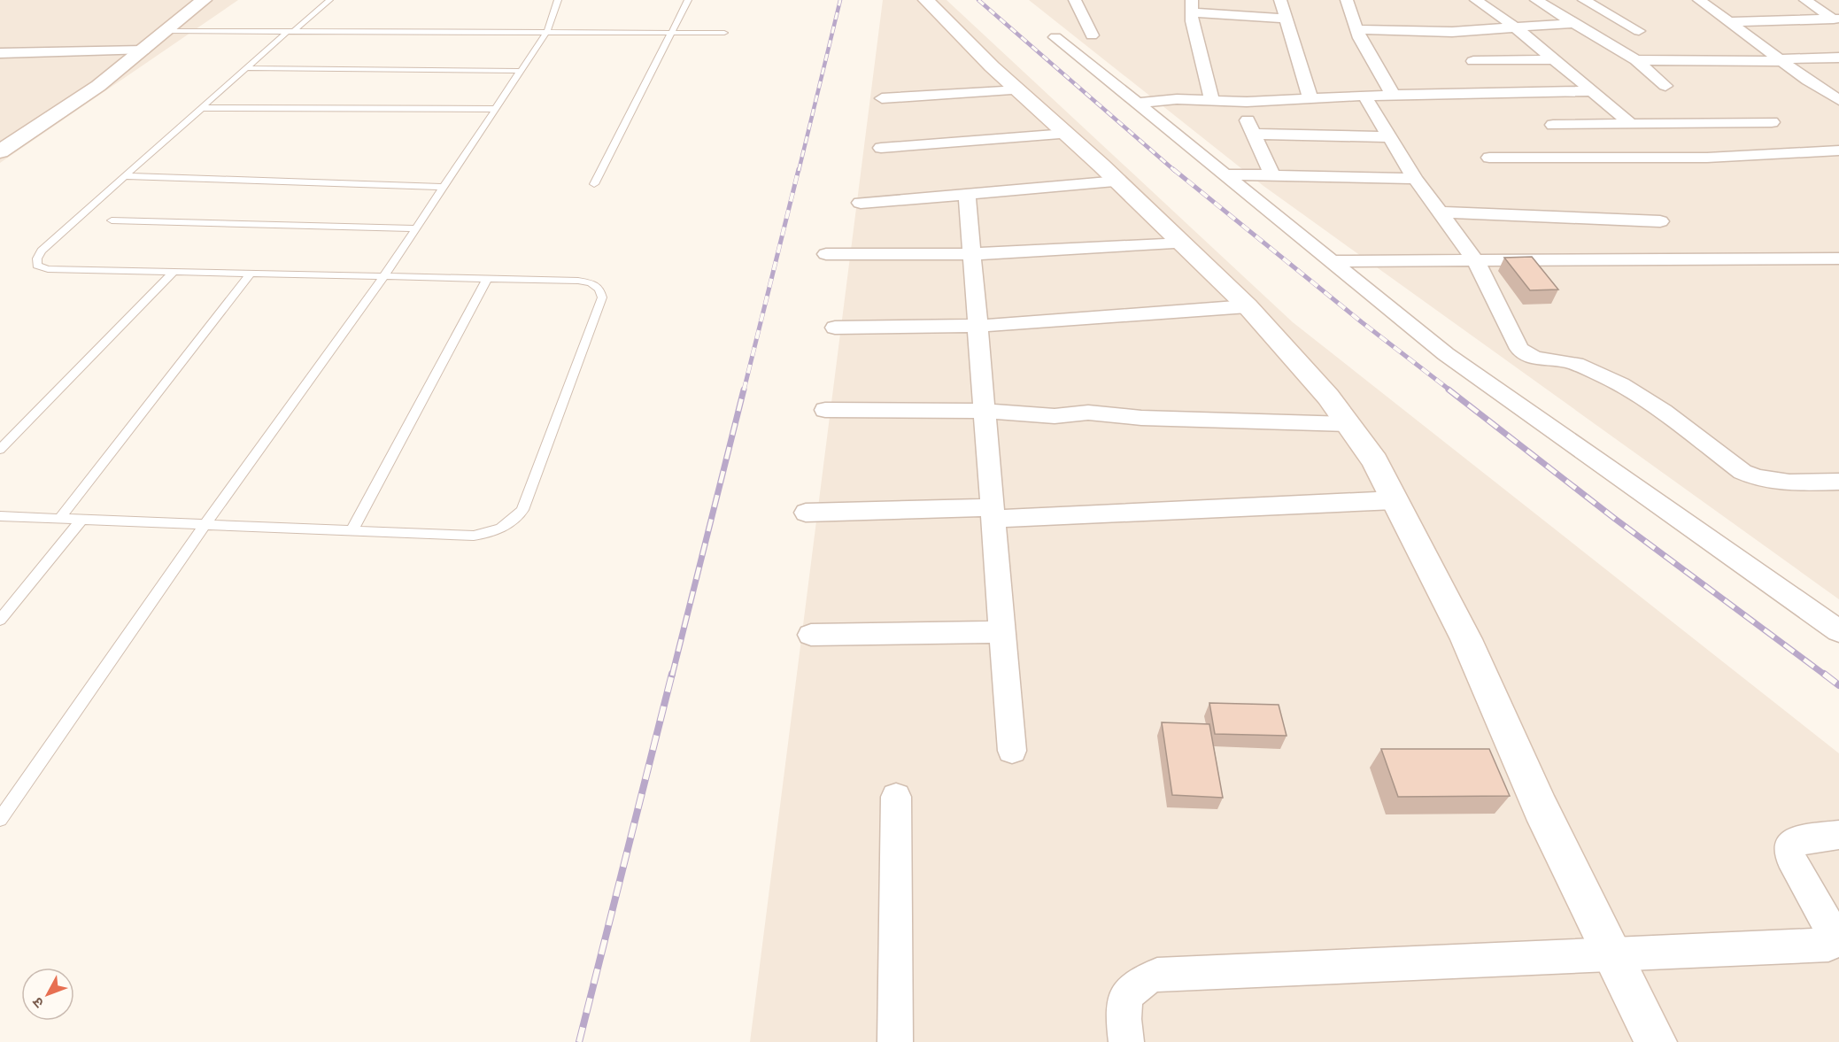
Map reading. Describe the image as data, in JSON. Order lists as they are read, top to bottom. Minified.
{"north":"bottom left"}
